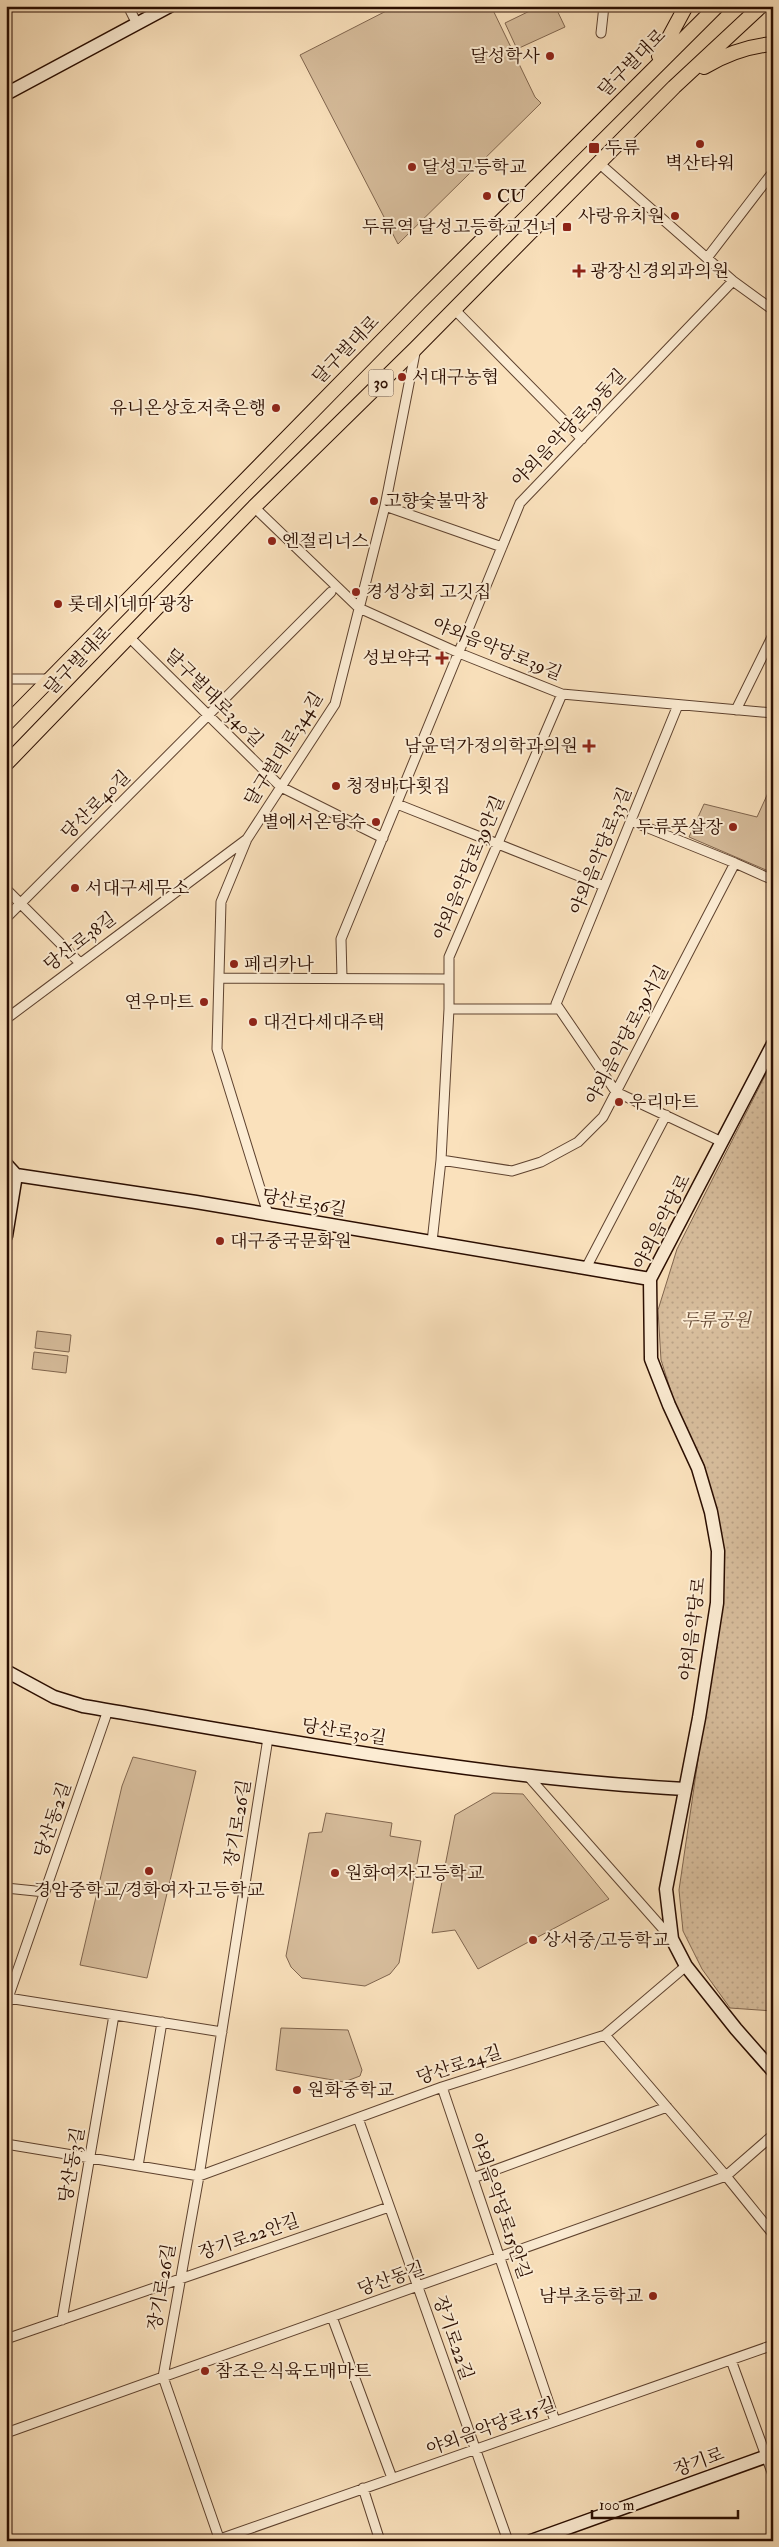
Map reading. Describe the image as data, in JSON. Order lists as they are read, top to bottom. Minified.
{"streets":{"main road":["달구벌대로","30","당산로36길","야외음악당로","당산로30길","장기로"],"street":["야외음악당로39동길","야외음악당로39길","달구벌대로340길","달구벌대로344길","당산로40길","야외음악당로33길","야외음악당로39안길","당산로38길","야외음악당로39서길","당산동2길","장기로26길","당산로24길","당산동3길","야외음악당로15안길","장기로22안길","당산동길","장기로22길","야외음악당로15길"]},"crossings":[["달구벌대로","야외음악당로39길"],["달구벌대로","달구벌대로340길"],["달구벌대로","달구벌대로344길"],["야외음악당로39동길","야외음악당로39길"],["야외음악당로39길","달구벌대로344길"],["야외음악당로39길","야외음악당로33길"],["야외음악당로39길","야외음악당로39안길"],["달구벌대로340길","달구벌대로344길"],["달구벌대로340길","당산로40길"],["달구벌대로344길","당산로38길"],["달구벌대로344길","당산로36길"],["야외음악당로39안길","야외음악당로39서길"],["야외음악당로39안길","당산로36길"],["당산로36길","야외음악당로"],["야외음악당로","당산로30길"],["야외음악당로","당산로24길"],["당산로30길","당산동2길"],["당산로30길","장기로26길"],["장기로26길","당산로24길"],["장기로26길","장기로22안길"],["장기로26길","당산동길"],["장기로26길","야외음악당로15길"],["당산로24길","당산동3길"],["당산로24길","야외음악당로15안길"],["당산로24길","장기로22길"],["당산동3길","장기로22안길"],["야외음악당로15안길","당산동길"],["야외음악당로15안길","야외음악당로15길"],["장기로22안길","장기로22길"],["당산동길","장기로22길"],["장기로22길","야외음악당로15길"]],"parks":["두류공원"],"places":{"other":["달성학사","벽산타워","달성고등학교","CU","사랑유치원","서대구농협","유니온상호저축은행","고향숯불막창","엔절리너스","경성상회 고깃집","롯데시네마 광장","청정바다횟집","별에서온탕슈","두류풋살장","서대구세무소","페리카나","연우마트","대건다세대주택","우리마트","대구중국문화원","경암중학교/경화여자고등학교","원화여자고등학교","상서중/고등학교","원화중학교","남부초등학교","참조은식육도매마트"],"transit":["두류","두류역 달성고등학교건너"],"health":["광장신경외과의원","성보약국","남윤덕가정의학과의원"]},"scale_bar":"100 m"}
